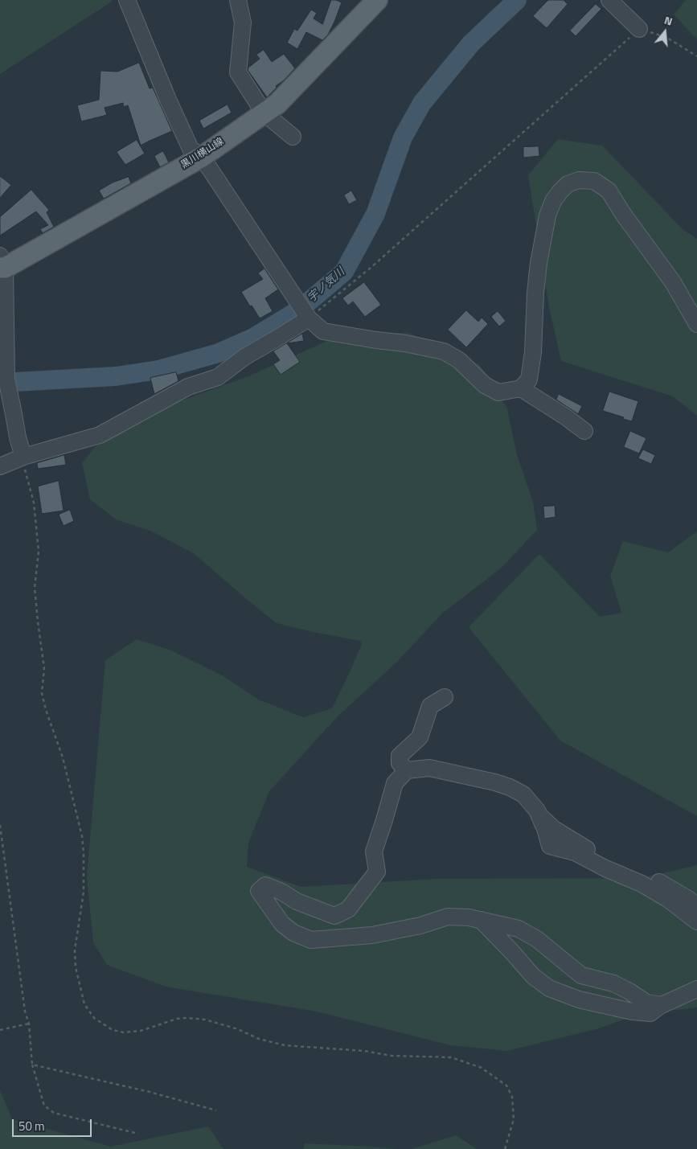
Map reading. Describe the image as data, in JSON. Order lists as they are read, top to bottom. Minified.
{"streets":{"main road":["黒川横山線"]},"water":["宇ノ気川"],"scale_bar":"50 m","north":"top"}
